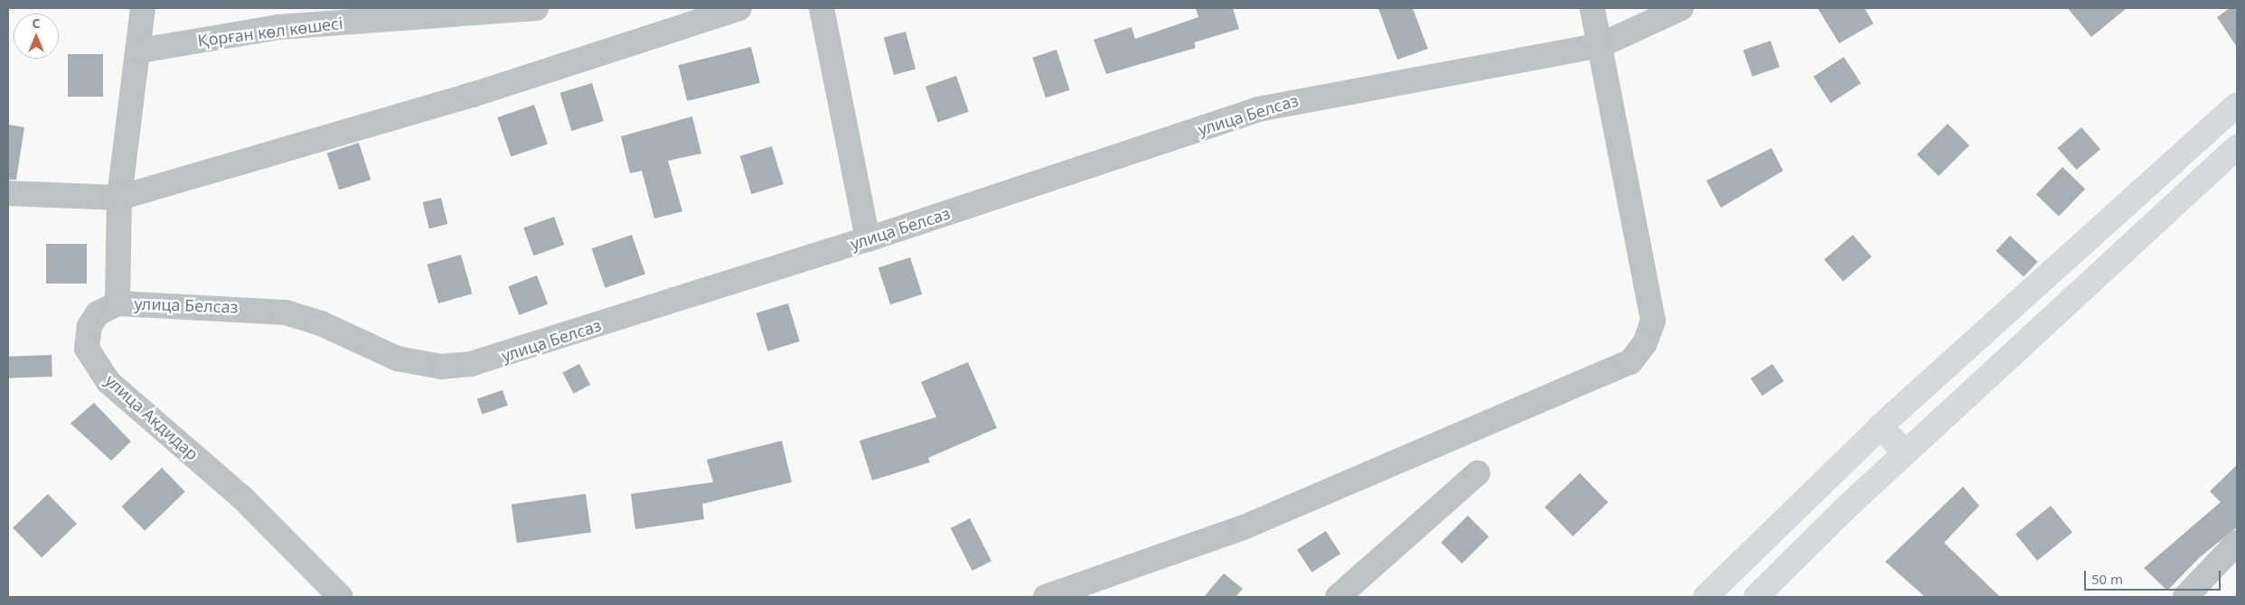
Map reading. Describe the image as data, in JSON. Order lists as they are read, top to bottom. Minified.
{"streets":{"street":["Қорған көл көшесі","улица Белсаз","улица Акдидар"]},"crossings":[["улица Белсаз","улица Акдидар"]],"scale_bar":"50 m","north":"top"}
